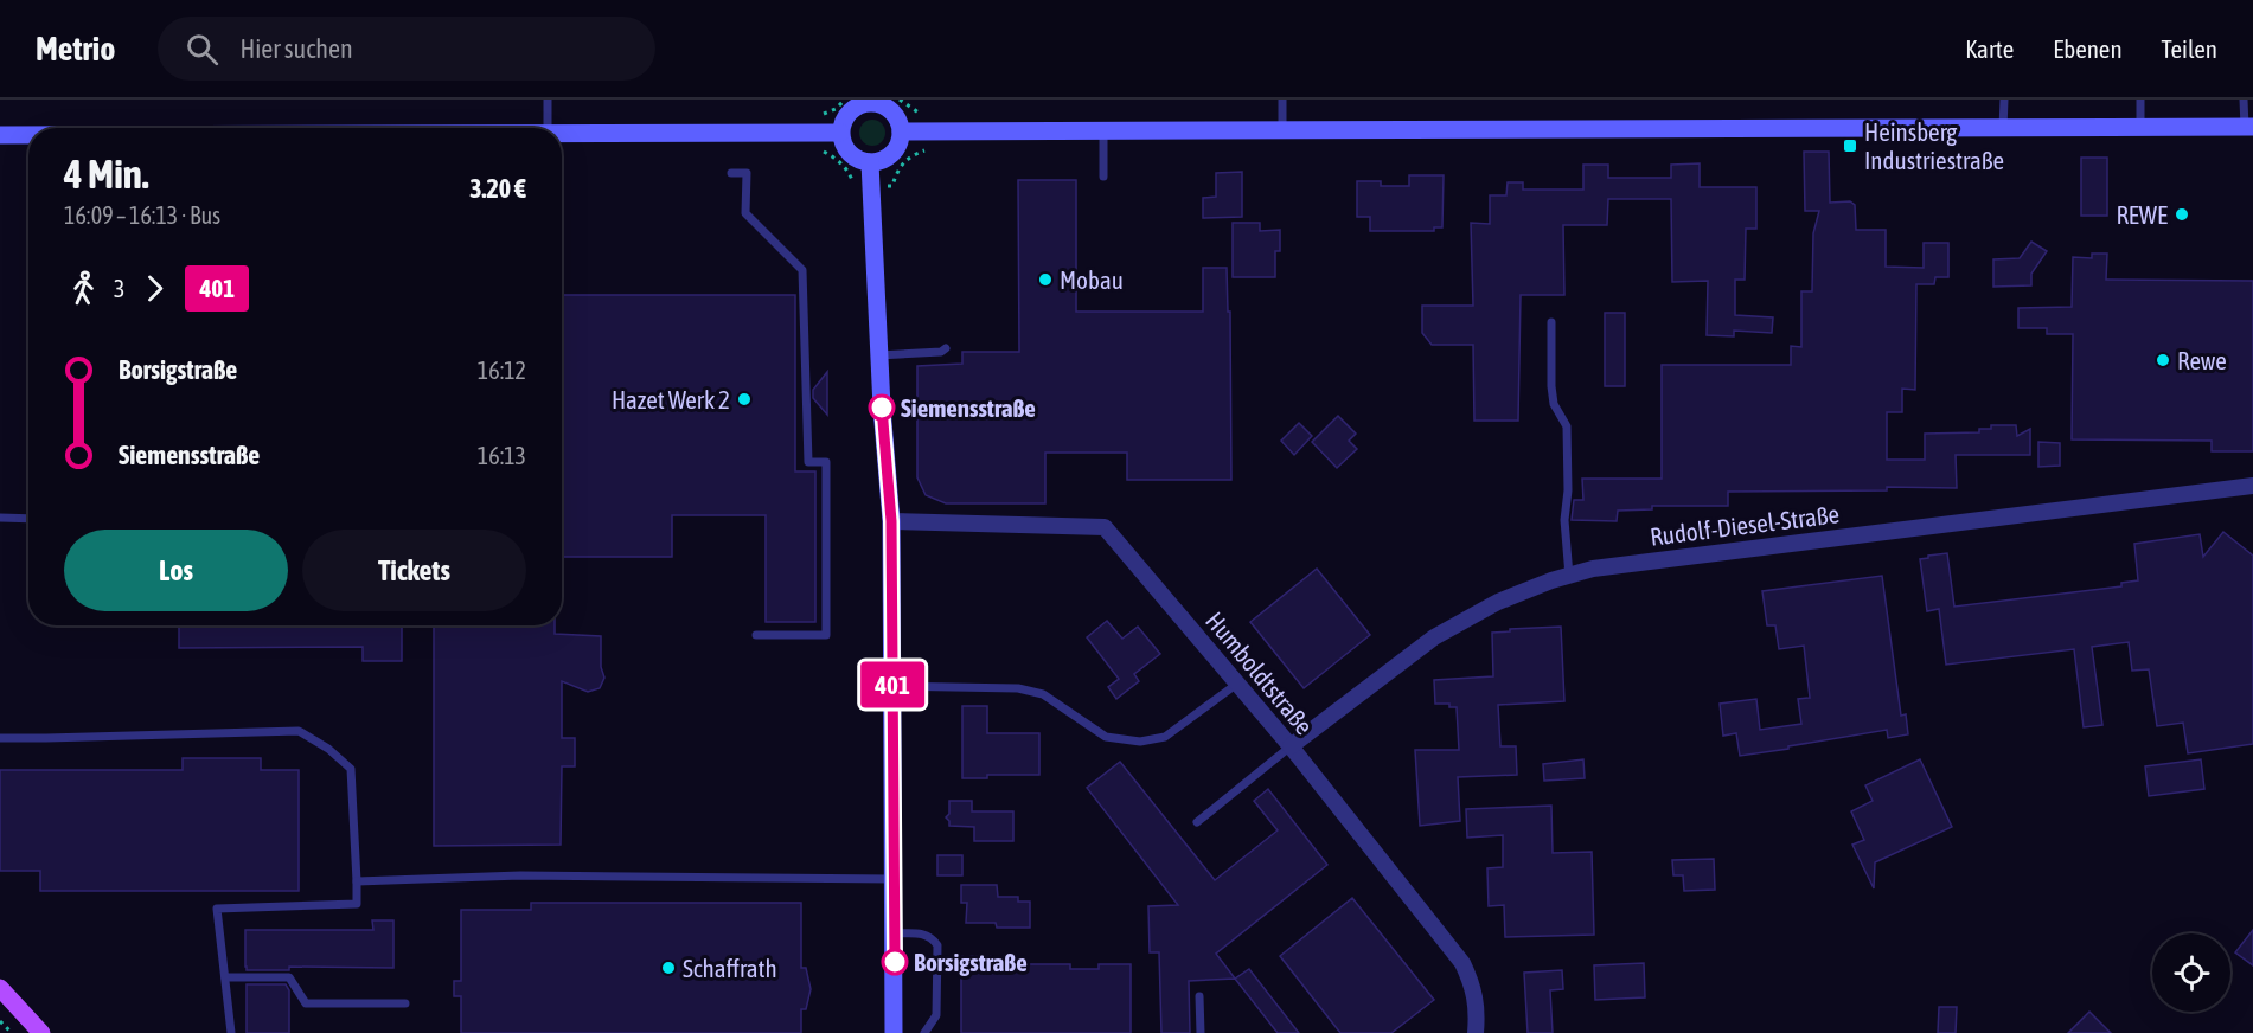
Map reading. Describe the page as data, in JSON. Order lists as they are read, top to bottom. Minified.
{"streets":{"street":["Rudolf-Diesel-Straße","Humboldtstraße"]},"crossings":[["Rudolf-Diesel-Straße","Humboldtstraße"]],"places":{"transit":["Heinsberg Industriestraße"],"other":["REWE","Mobau","Rewe","Hazet Werk 2","Siemensstraße","Borsigstraße","Schaffrath"]},"lines":["bus line 401"],"page":{"header":"Metrio","search":"Hier suchen","nav":["Karte","Ebenen","Teilen"],"on_map":"401","heading":["4 Min.","16:09 – 16:13 · Bus","3.20 €"],"legs":["3","401"],"list":[{"name":"Borsigstraße","value":"16:12"},{"name":"Siemensstraße","value":"16:13"}],"buttons":["Los","Tickets"]}}
